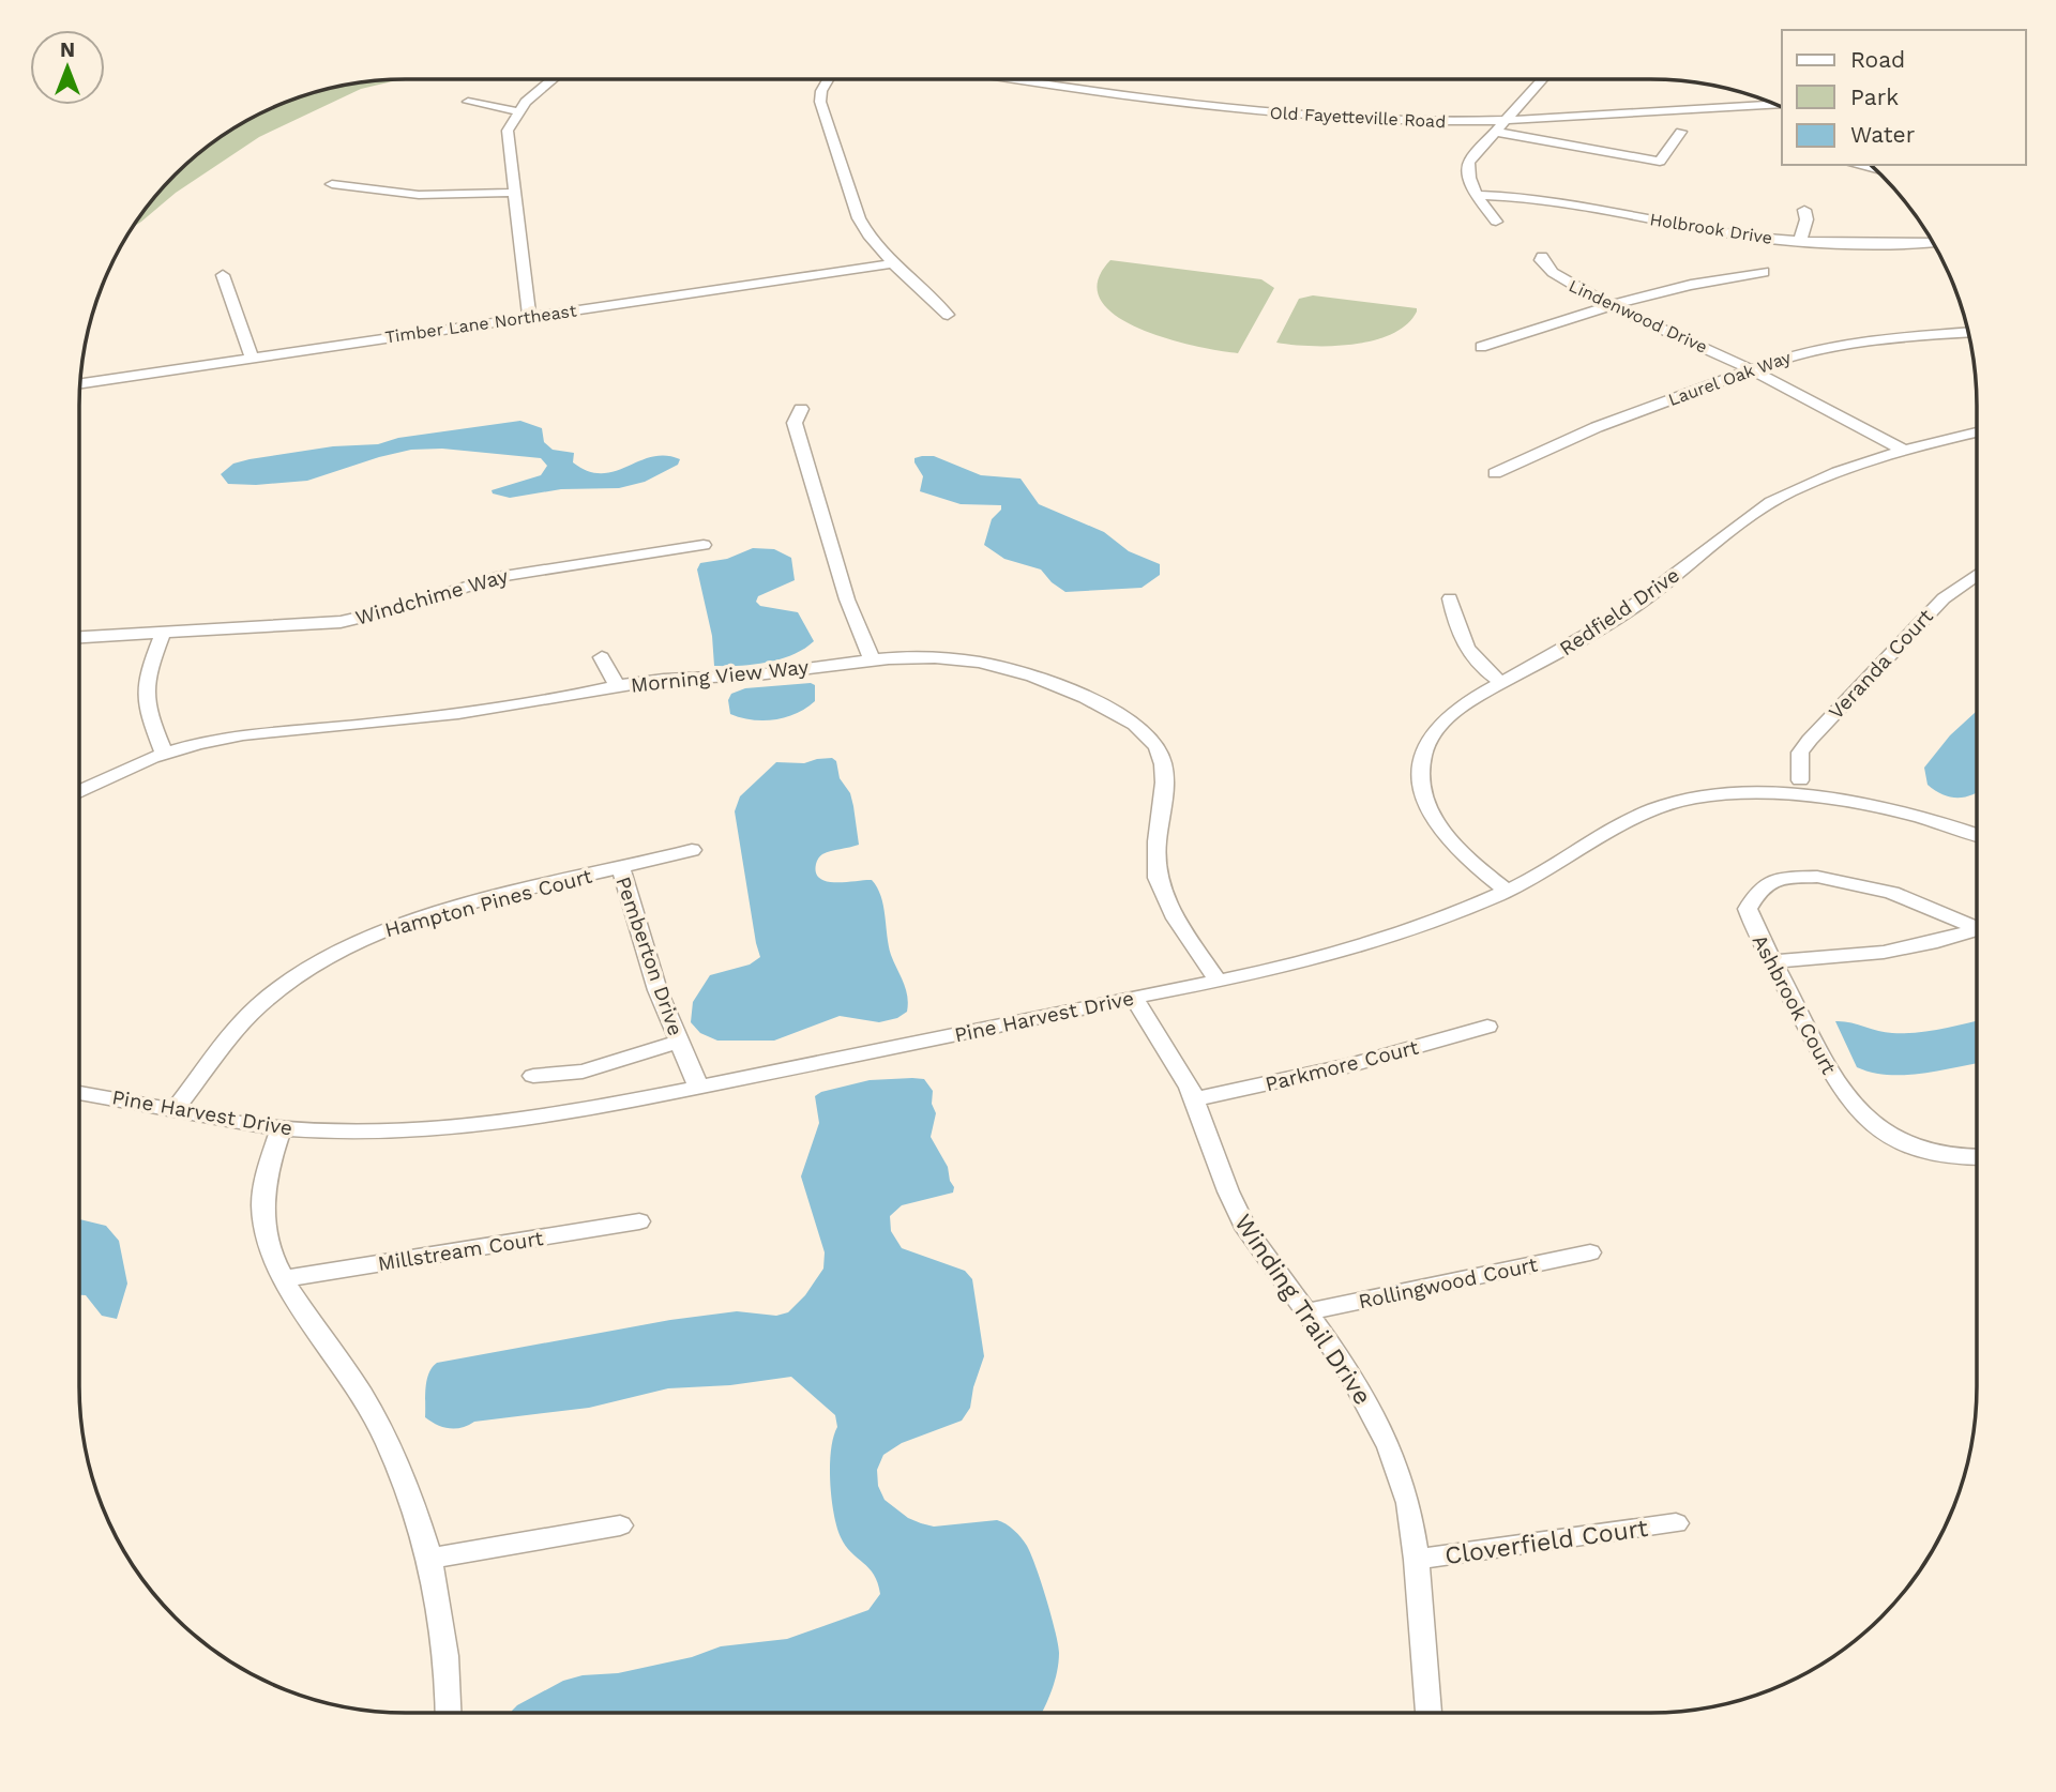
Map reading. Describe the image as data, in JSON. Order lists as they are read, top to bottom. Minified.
{"streets":{"street":["Old Fayetteville Road","Holbrook Drive","Lindenwood Drive","Timber Lane Northeast","Laurel Oak Way","Windchime Way","Redfield Drive","Veranda Court","Morning View Way","Hampton Pines Court","Pemberton Drive","Ashbrook Court","Pine Harvest Drive","Parkmore Court","Millstream Court","Rollingwood Court","Winding Trail Drive","Cloverfield Court"]},"crossings":[["Lindenwood Drive","Laurel Oak Way"],["Lindenwood Drive","Redfield Drive"],["Redfield Drive","Pine Harvest Drive"],["Morning View Way","Pine Harvest Drive"],["Hampton Pines Court","Pemberton Drive"],["Hampton Pines Court","Pine Harvest Drive"],["Pemberton Drive","Pine Harvest Drive"],["Pine Harvest Drive","Winding Trail Drive"],["Parkmore Court","Winding Trail Drive"],["Rollingwood Court","Winding Trail Drive"],["Winding Trail Drive","Cloverfield Court"]],"legend":["Road","Park","Water"],"north":"top"}
